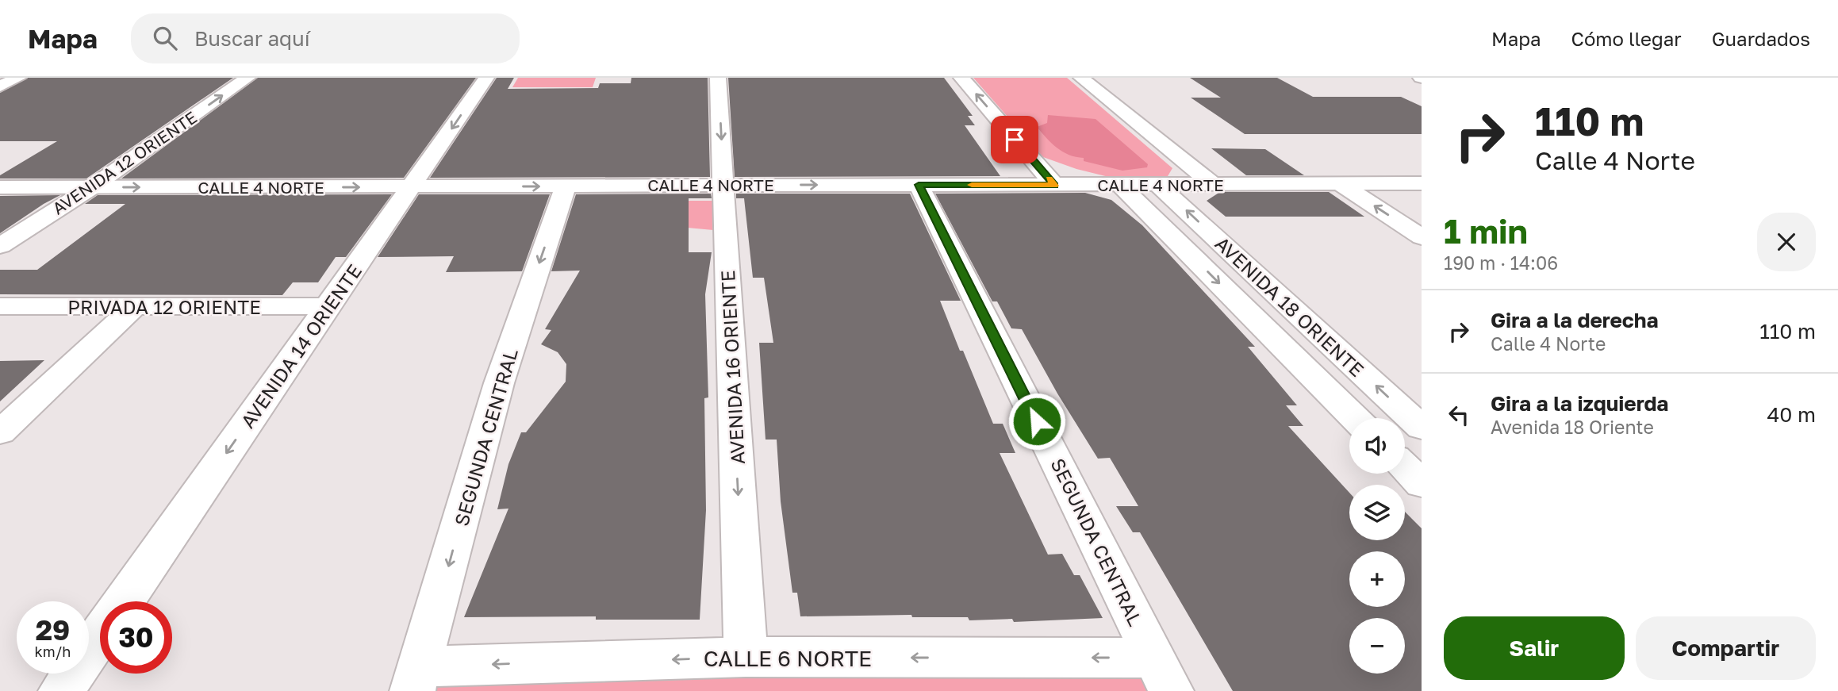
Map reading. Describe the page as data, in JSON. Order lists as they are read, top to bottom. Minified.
{"streets":{"street":["AVENIDA 12 ORIENTE","CALLE 4 NORTE","PRIVADA 12 ORIENTE","AVENIDA 18 ORIENTE","AVENIDA 14 ORIENTE","AVENIDA 16 ORIENTE","SEGUNDA CENTRAL","CALLE 6 NORTE"]},"crossings":[["AVENIDA 12 ORIENTE","CALLE 4 NORTE"],["CALLE 4 NORTE","AVENIDA 18 ORIENTE"],["CALLE 4 NORTE","AVENIDA 14 ORIENTE"],["CALLE 4 NORTE","AVENIDA 16 ORIENTE"],["CALLE 4 NORTE","SEGUNDA CENTRAL"],["PRIVADA 12 ORIENTE","AVENIDA 14 ORIENTE"],["AVENIDA 16 ORIENTE","CALLE 6 NORTE"],["SEGUNDA CENTRAL","CALLE 6 NORTE"]],"one_way":["AVENIDA 12 ORIENTE","CALLE 4 NORTE","AVENIDA 16 ORIENTE","SEGUNDA CENTRAL","CALLE 6 NORTE"],"page":{"header":"Mapa","search":"Buscar aquí","nav":["Mapa","Cómo llegar","Guardados"],"turn":["110 m","Calle 4 Norte"],"heading":["1 min","190 m · 14:06"],"list":[{"name":"Gira a la derecha","note":"Calle 4 Norte","value":"110 m"},{"name":"Gira a la izquierda","note":"Avenida 18 Oriente","value":"40 m"}],"map_buttons":["+","−"],"speed":"29 km/h","limit":"30","buttons":["Salir","Compartir"]}}
